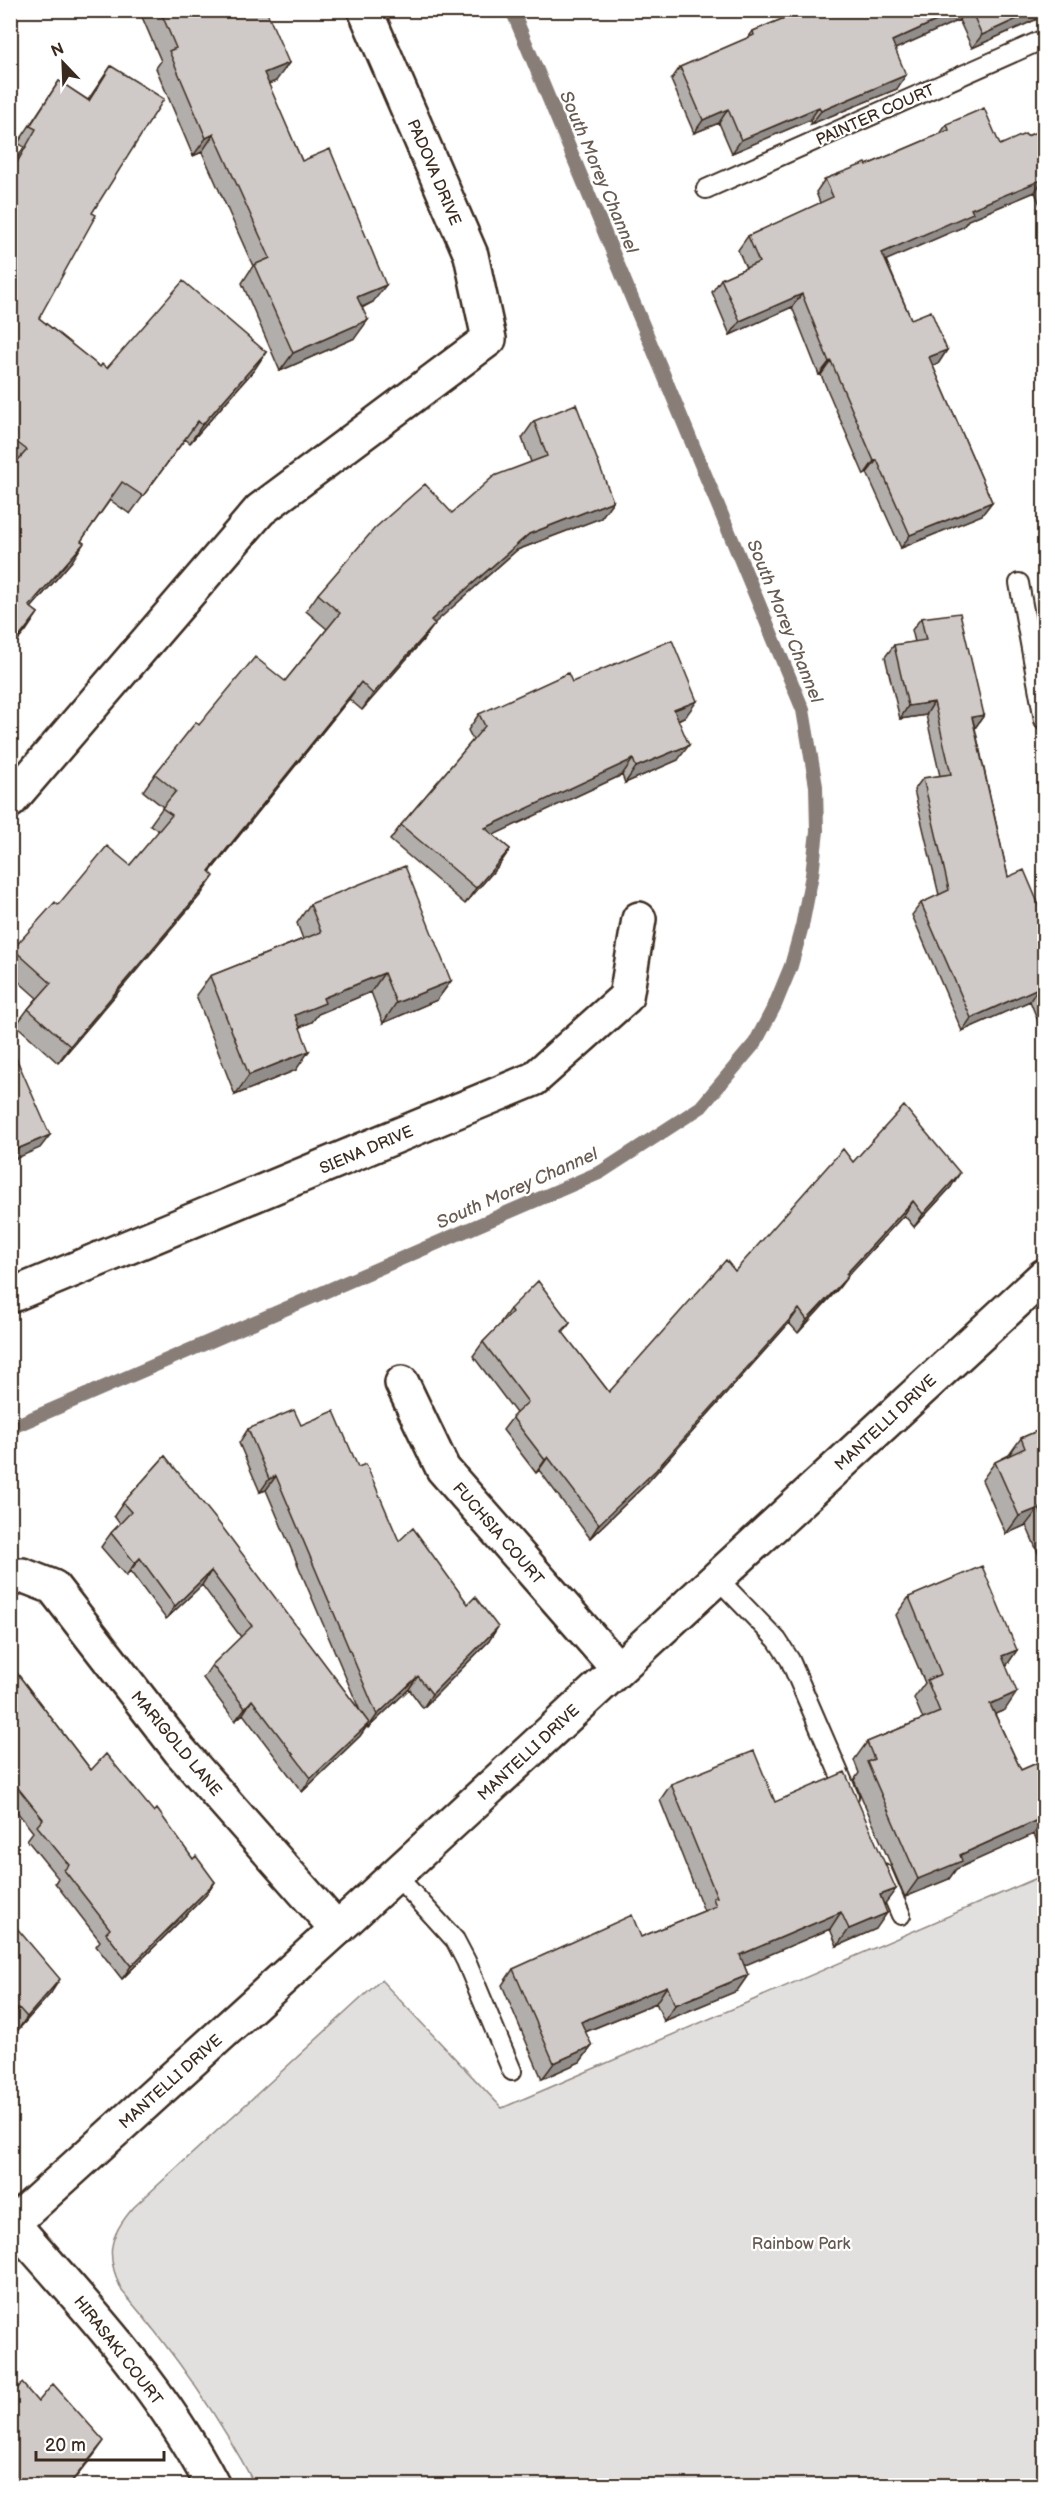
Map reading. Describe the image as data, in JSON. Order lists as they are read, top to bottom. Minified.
{"streets":{"street":["PADOVA DRIVE","SIENA DRIVE","MANTELLI DRIVE","FUCHSIA COURT","MARIGOLD LANE","HIRASAKI COURT"],"lane":["PAINTER COURT"]},"crossings":[["MANTELLI DRIVE","FUCHSIA COURT"],["MANTELLI DRIVE","MARIGOLD LANE"],["MANTELLI DRIVE","HIRASAKI COURT"]],"water":["South Morey Channel"],"parks":["Rainbow Park"],"scale_bar":"20 m","north":"top left"}
